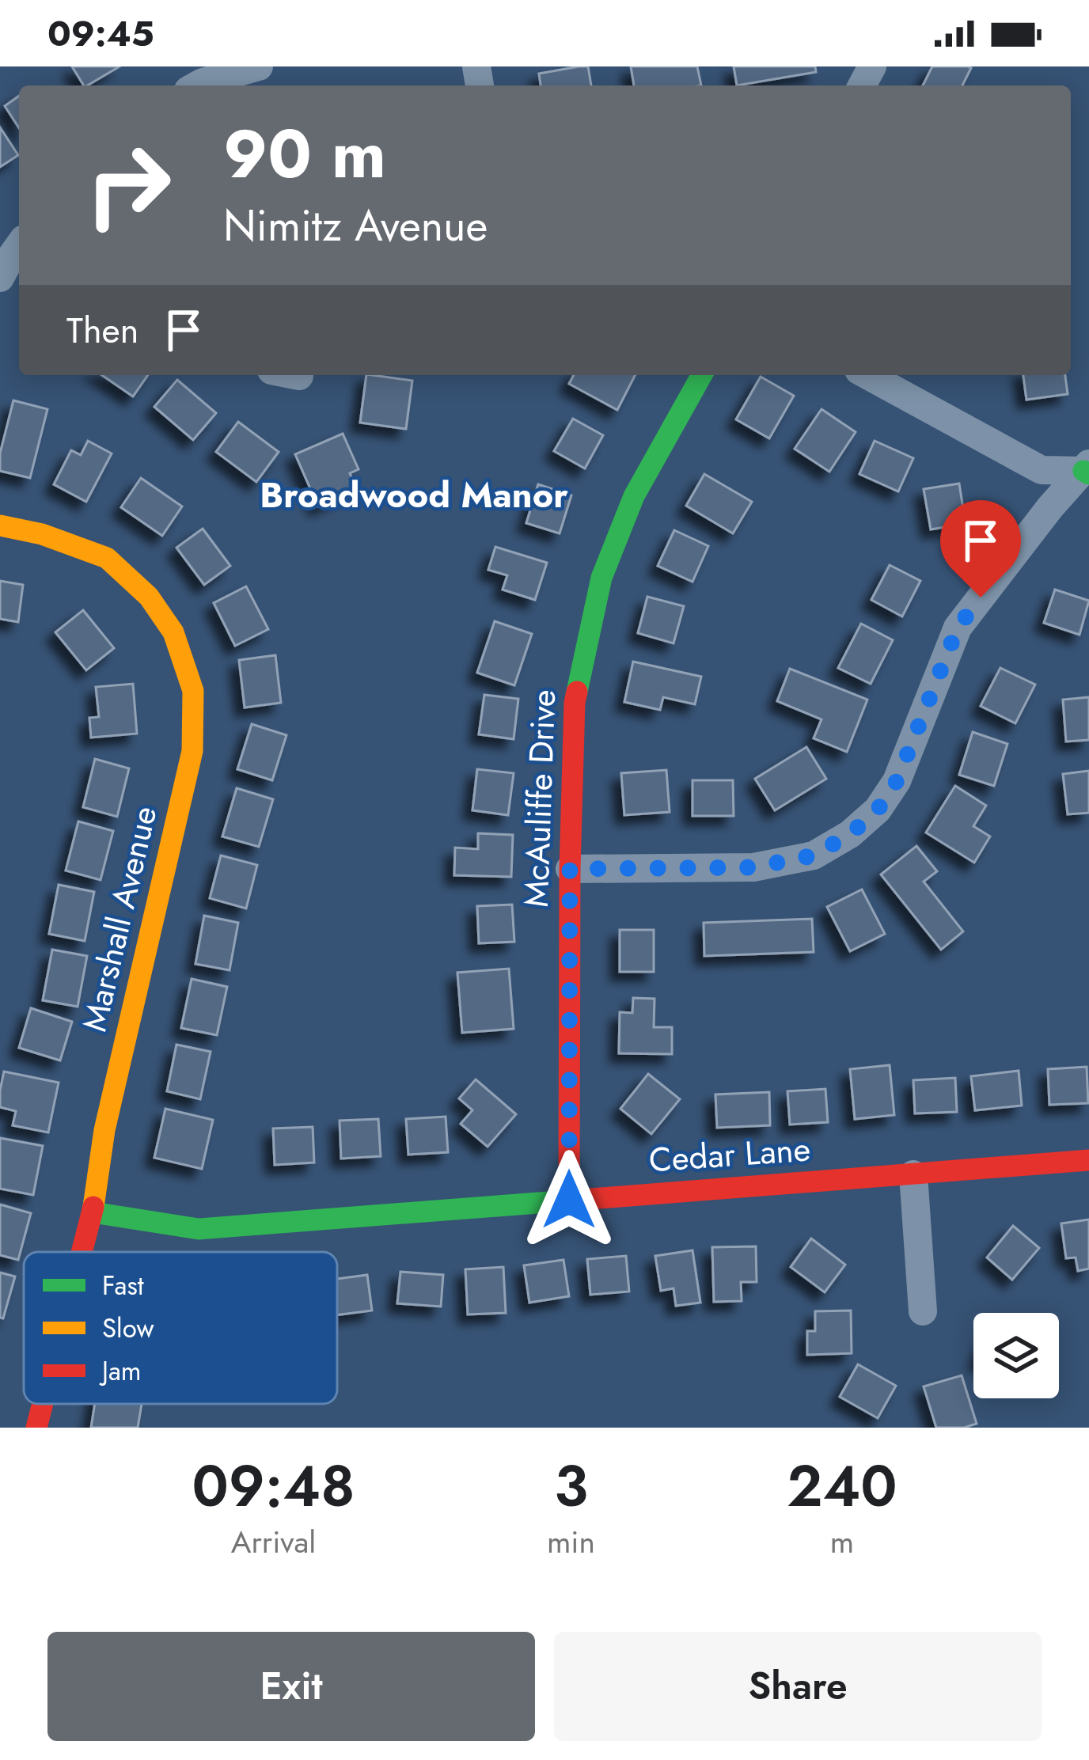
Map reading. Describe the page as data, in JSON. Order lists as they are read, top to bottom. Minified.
{"streets":{"street":["McAuliffe Drive","Marshall Avenue","Cedar Lane"]},"crossings":[["McAuliffe Drive","Cedar Lane"],["Marshall Avenue","Cedar Lane"]],"districts":["Broadwood Manor"],"legend":["Fast","Slow","Jam"],"page":{"status":"09:45","turn":["90 m","Nimitz Avenue"],"then":"Then","eta":["09:48","Arrival","3","min","240","m"],"buttons":["Exit","Share"]}}
